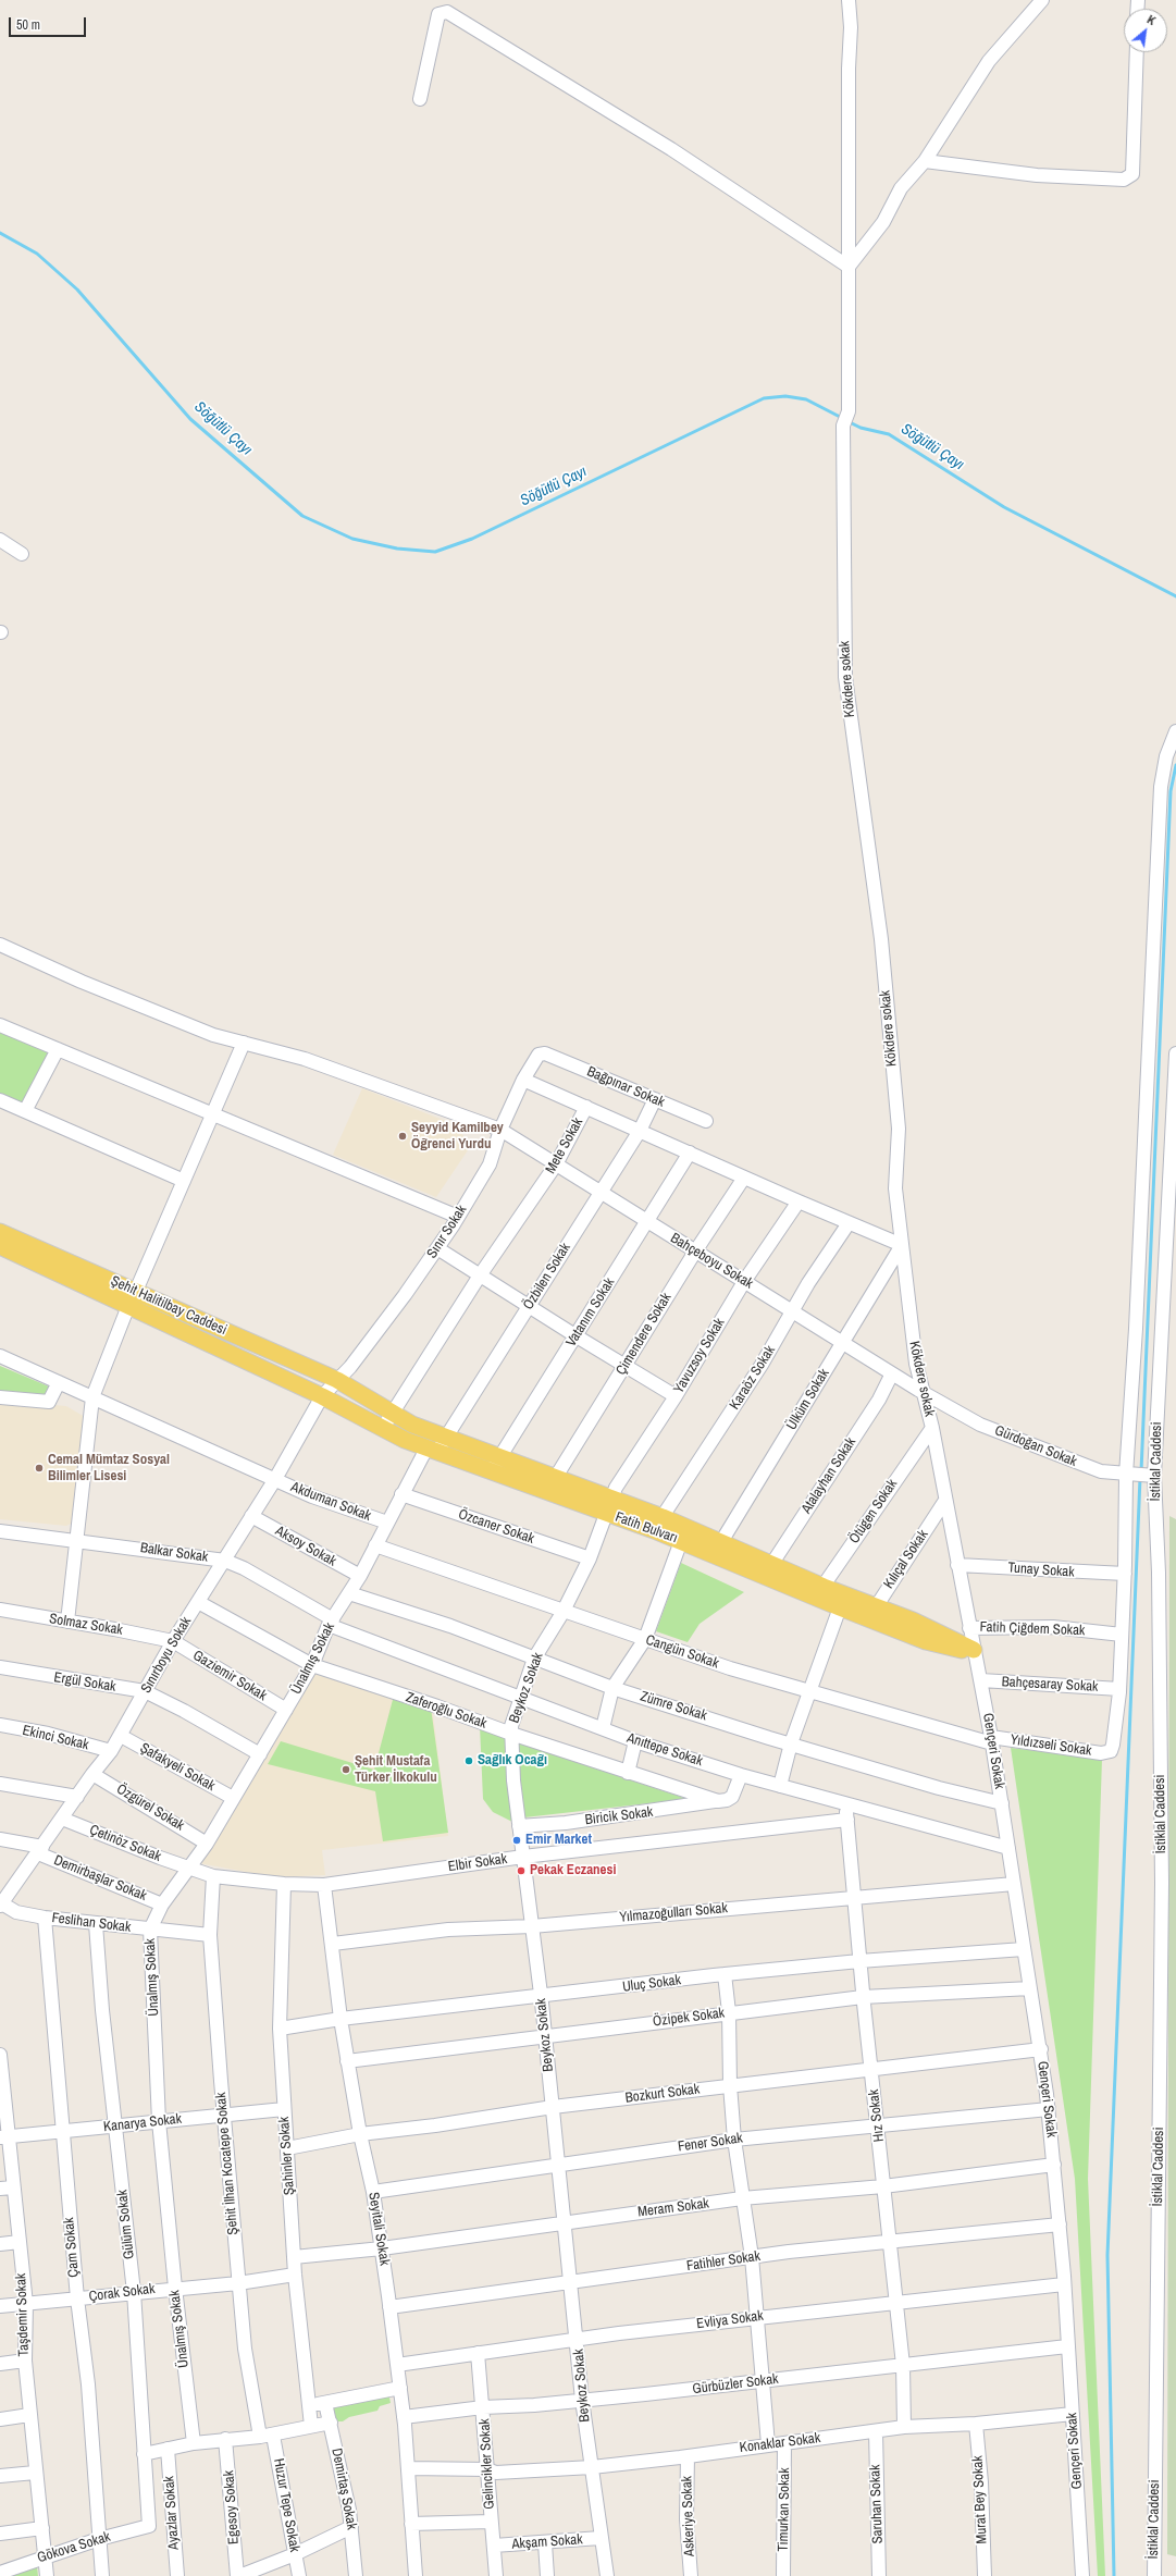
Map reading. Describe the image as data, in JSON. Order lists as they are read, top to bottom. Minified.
{"streets":{"main road":["Şehit Halitilbay Caddesi","Fatih Bulvarı"],"street":["Kökdere sokak","Bağpınar Sokak","Mete Sokak","Sınır Sokak","Bahçeboyu Sokak","Özbilen Sokak","Vatanım Sokak","Çimendere Sokak","Yavuzsoy Sokak","Karaöz Sokak","Ülküm Sokak","Gürdoğan Sokak","İstiklal Caddesi","Atalayhan Sokak","Akduman Sokak","Ötügen Sokak","Özcaner Sokak","Aksoy Sokak","Balkar Sokak","Kılıçal Sokak","Tunay Sokak","Solmaz Sokak","Fatih Çiğdem Sokak","Cangün Sokak","Sınırboyu Sokak","Ünalmış Sokak","Gaziemir Sokak","Ergül Sokak","Bahçesaray Sokak","Beykoz Sokak","Zümre Sokak","Zaferoğlu Sokak","Ekinci Sokak","Yıldızseli Sokak","Anıttepe Sokak","Gençeri Sokak","Şafakyeli Sokak","Özgürel Sokak","Biricik Sokak","Çetinöz Sokak","Elbir Sokak","Demirbaşlar Sokak","Yılmazoğulları Sokak","Feslihan Sokak","Uluç Sokak","Özipek Sokak","Bozkurt Sokak","Hız Sokak","Kanarya Sokak","Fener Sokak","Şahinler Sokak","Şehit İlhan Kocatepe Sokak","Meram Sokak","Gülüm Sokak","Seyitali Sokak","Çam Sokak","Fatihler Sokak","Çorak Sokak","Taşdemir Sokak","Evliya Sokak","Gürbüzler Sokak","Konaklar Sokak","Gelincikler Sokak","Demirtaş Sokak","Murat Bey Sokak","Saruhan Sokak","Huzur Tepe Sokak","Egesoy Sokak","Timurkan Sokak","Ayazlar Sokak","Askeriye Sokak","Akşam Sokak","Gökova Sokak"]},"crossings":[["Kökdere sokak","Mete Sokak"],["Kökdere sokak","Bahçeboyu Sokak"],["Kökdere sokak","Ülküm Sokak"],["Kökdere sokak","Gürdoğan Sokak"],["Kökdere sokak","Ötügen Sokak"],["Kökdere sokak","Kılıçal Sokak"],["Kökdere sokak","Tunay Sokak"],["Kökdere sokak","Fatih Çiğdem Sokak"],["Kökdere sokak","Gençeri Sokak"],["Bağpınar Sokak","Sınır Sokak"],["Bağpınar Sokak","Özbilen Sokak"],["Mete Sokak","Bahçeboyu Sokak"],["Mete Sokak","Özbilen Sokak"],["Mete Sokak","Şehit Halitilbay Caddesi"],["Mete Sokak","Vatanım Sokak"],["Mete Sokak","Çimendere Sokak"],["Mete Sokak","Yavuzsoy Sokak"],["Mete Sokak","Karaöz Sokak"],["Mete Sokak","Ülküm Sokak"],["Mete Sokak","Fatih Bulvarı"],["Sınır Sokak","Bahçeboyu Sokak"],["Sınır Sokak","Şehit Halitilbay Caddesi"],["Sınır Sokak","Fatih Bulvarı"],["Sınır Sokak","Sınırboyu Sokak"],["Bahçeboyu Sokak","Özbilen Sokak"],["Bahçeboyu Sokak","Vatanım Sokak"],["Bahçeboyu Sokak","Çimendere Sokak"],["Bahçeboyu Sokak","Yavuzsoy Sokak"],["Bahçeboyu Sokak","Karaöz Sokak"],["Bahçeboyu Sokak","Ülküm Sokak"],["Bahçeboyu Sokak","Gürdoğan Sokak"],["Bahçeboyu Sokak","Atalayhan Sokak"],["Özbilen Sokak","Şehit Halitilbay Caddesi"],["Özbilen Sokak","Fatih Bulvarı"],["Özbilen Sokak","Ünalmış Sokak"],["Şehit Halitilbay Caddesi","Vatanım Sokak"],["Şehit Halitilbay Caddesi","Çimendere Sokak"],["Şehit Halitilbay Caddesi","Yavuzsoy Sokak"],["Şehit Halitilbay Caddesi","Karaöz Sokak"],["Şehit Halitilbay Caddesi","Fatih Bulvarı"],["Şehit Halitilbay Caddesi","Sınırboyu Sokak"],["Vatanım Sokak","Fatih Bulvarı"],["Çimendere Sokak","Fatih Bulvarı"],["Yavuzsoy Sokak","Fatih Bulvarı"],["Yavuzsoy Sokak","Beykoz Sokak"],["Karaöz Sokak","Fatih Bulvarı"],["Ülküm Sokak","Fatih Bulvarı"],["Gürdoğan Sokak","İstiklal Caddesi"],["Akduman Sokak","Sınırboyu Sokak"],["Akduman Sokak","Ünalmış Sokak"],["Özcaner Sokak","Ünalmış Sokak"],["Özcaner Sokak","Beykoz Sokak"],["Fatih Bulvarı","Sınırboyu Sokak"],["Fatih Bulvarı","Ünalmış Sokak"],["Fatih Bulvarı","Beykoz Sokak"],["Aksoy Sokak","Sınırboyu Sokak"],["Aksoy Sokak","Ünalmış Sokak"],["Balkar Sokak","Sınırboyu Sokak"],["Balkar Sokak","Ünalmış Sokak"],["Balkar Sokak","Anıttepe Sokak"],["Solmaz Sokak","Sınırboyu Sokak"],["Solmaz Sokak","Gaziemir Sokak"],["Fatih Çiğdem Sokak","Gençeri Sokak"],["Cangün Sokak","Ünalmış Sokak"],["Cangün Sokak","Beykoz Sokak"],["Cangün Sokak","Yıldızseli Sokak"],["Cangün Sokak","Gençeri Sokak"],["Sınırboyu Sokak","Gaziemir Sokak"],["Sınırboyu Sokak","Ergül Sokak"],["Sınırboyu Sokak","Zaferoğlu Sokak"],["Sınırboyu Sokak","Ekinci Sokak"],["Sınırboyu Sokak","Şafakyeli Sokak"],["Sınırboyu Sokak","Özgürel Sokak"],["Sınırboyu Sokak","Çetinöz Sokak"],["Sınırboyu Sokak","Demirbaşlar Sokak"],["Sınırboyu Sokak","Feslihan Sokak"],["Ünalmış Sokak","Gaziemir Sokak"],["Ünalmış Sokak","Ergül Sokak"],["Ünalmış Sokak","Zümre Sokak"],["Ünalmış Sokak","Zaferoğlu Sokak"],["Ünalmış Sokak","Anıttepe Sokak"],["Ünalmış Sokak","Şafakyeli Sokak"],["Ünalmış Sokak","Özgürel Sokak"],["Ünalmış Sokak","Çetinöz Sokak"],["Ünalmış Sokak","Elbir Sokak"],["Ünalmış Sokak","Demirbaşlar Sokak"],["Ünalmış Sokak","Feslihan Sokak"],["Ünalmış Sokak","Kanarya Sokak"],["Ünalmış Sokak","Çorak Sokak"],["Bahçesaray Sokak","Yıldızseli Sokak"],["Bahçesaray Sokak","Gençeri Sokak"],["Beykoz Sokak","Zümre Sokak"],["Beykoz Sokak","Zaferoğlu Sokak"],["Beykoz Sokak","Anıttepe Sokak"],["Beykoz Sokak","Biricik Sokak"],["Beykoz Sokak","Elbir Sokak"],["Beykoz Sokak","Yılmazoğulları Sokak"],["Beykoz Sokak","Uluç Sokak"],["Beykoz Sokak","Özipek Sokak"],["Beykoz Sokak","Bozkurt Sokak"],["Beykoz Sokak","Fener Sokak"],["Beykoz Sokak","Meram Sokak"],["Beykoz Sokak","Fatihler Sokak"],["Beykoz Sokak","Evliya Sokak"],["Beykoz Sokak","Gürbüzler Sokak"],["Beykoz Sokak","Konaklar Sokak"],["Beykoz Sokak","Akşam Sokak"],["Zümre Sokak","Gençeri Sokak"],["Zaferoğlu Sokak","Biricik Sokak"],["Yıldızseli Sokak","Gençeri Sokak"],["Anıttepe Sokak","Gençeri Sokak"],["Anıttepe Sokak","Hız Sokak"],["Gençeri Sokak","Yılmazoğulları Sokak"],["Gençeri Sokak","Uluç Sokak"],["Gençeri Sokak","Özipek Sokak"],["Gençeri Sokak","Bozkurt Sokak"],["Gençeri Sokak","Fener Sokak"],["Gençeri Sokak","Meram Sokak"],["Gençeri Sokak","Fatihler Sokak"],["Gençeri Sokak","Evliya Sokak"],["Gençeri Sokak","Gürbüzler Sokak"],["Gençeri Sokak","Konaklar Sokak"],["Çetinöz Sokak","Elbir Sokak"],["Elbir Sokak","Hız Sokak"],["Elbir Sokak","Şahinler Sokak"],["Elbir Sokak","Şehit İlhan Kocatepe Sokak"],["Elbir Sokak","Seyitali Sokak"],["Yılmazoğulları Sokak","Hız Sokak"],["Yılmazoğulları Sokak","Seyitali Sokak"],["Feslihan Sokak","Şehit İlhan Kocatepe Sokak"],["Feslihan Sokak","Gülüm Sokak"],["Feslihan Sokak","Çam Sokak"],["Uluç Sokak","Hız Sokak"],["Uluç Sokak","Şahinler Sokak"],["Uluç Sokak","Seyitali Sokak"],["Özipek Sokak","Hız Sokak"],["Özipek Sokak","Seyitali Sokak"],["Bozkurt Sokak","Hız Sokak"],["Bozkurt Sokak","Şahinler Sokak"],["Bozkurt Sokak","Seyitali Sokak"],["Hız Sokak","Fener Sokak"],["Hız Sokak","Meram Sokak"],["Hız Sokak","Fatihler Sokak"],["Hız Sokak","Evliya Sokak"],["Hız Sokak","Gürbüzler Sokak"],["Hız Sokak","Konaklar Sokak"],["Kanarya Sokak","Şahinler Sokak"],["Kanarya Sokak","Şehit İlhan Kocatepe Sokak"],["Kanarya Sokak","Gülüm Sokak"],["Kanarya Sokak","Çam Sokak"],["Kanarya Sokak","Taşdemir Sokak"],["Fener Sokak","Seyitali Sokak"],["Şahinler Sokak","Meram Sokak"],["Şahinler Sokak","Çorak Sokak"],["Şehit İlhan Kocatepe Sokak","Çorak Sokak"],["Meram Sokak","Seyitali Sokak"],["Gülüm Sokak","Çorak Sokak"],["Gülüm Sokak","Gökova Sokak"],["Seyitali Sokak","Fatihler Sokak"],["Seyitali Sokak","Evliya Sokak"],["Seyitali Sokak","Gürbüzler Sokak"],["Seyitali Sokak","Konaklar Sokak"],["Çam Sokak","Çorak Sokak"],["Çam Sokak","Gökova Sokak"],["Çorak Sokak","Taşdemir Sokak"],["Taşdemir Sokak","Gökova Sokak"],["Evliya Sokak","Gelincikler Sokak"],["Gürbüzler Sokak","Gelincikler Sokak"],["Konaklar Sokak","Gelincikler Sokak"],["Konaklar Sokak","Murat Bey Sokak"],["Konaklar Sokak","Saruhan Sokak"],["Konaklar Sokak","Timurkan Sokak"],["Konaklar Sokak","Askeriye Sokak"],["Gelincikler Sokak","Akşam Sokak"]],"water":["Söğütlü Çayı"],"places":["Seyyid Kamilbey Öğrenci Yurdu","Cemal Mümtaz Sosyal Bilimler Lisesi","Sağlık Ocağı","Şehit Mustafa Türker İlkokulu","Emir Market","Pekak Eczanesi"],"scale_bar":"50 m","north":"top right"}
